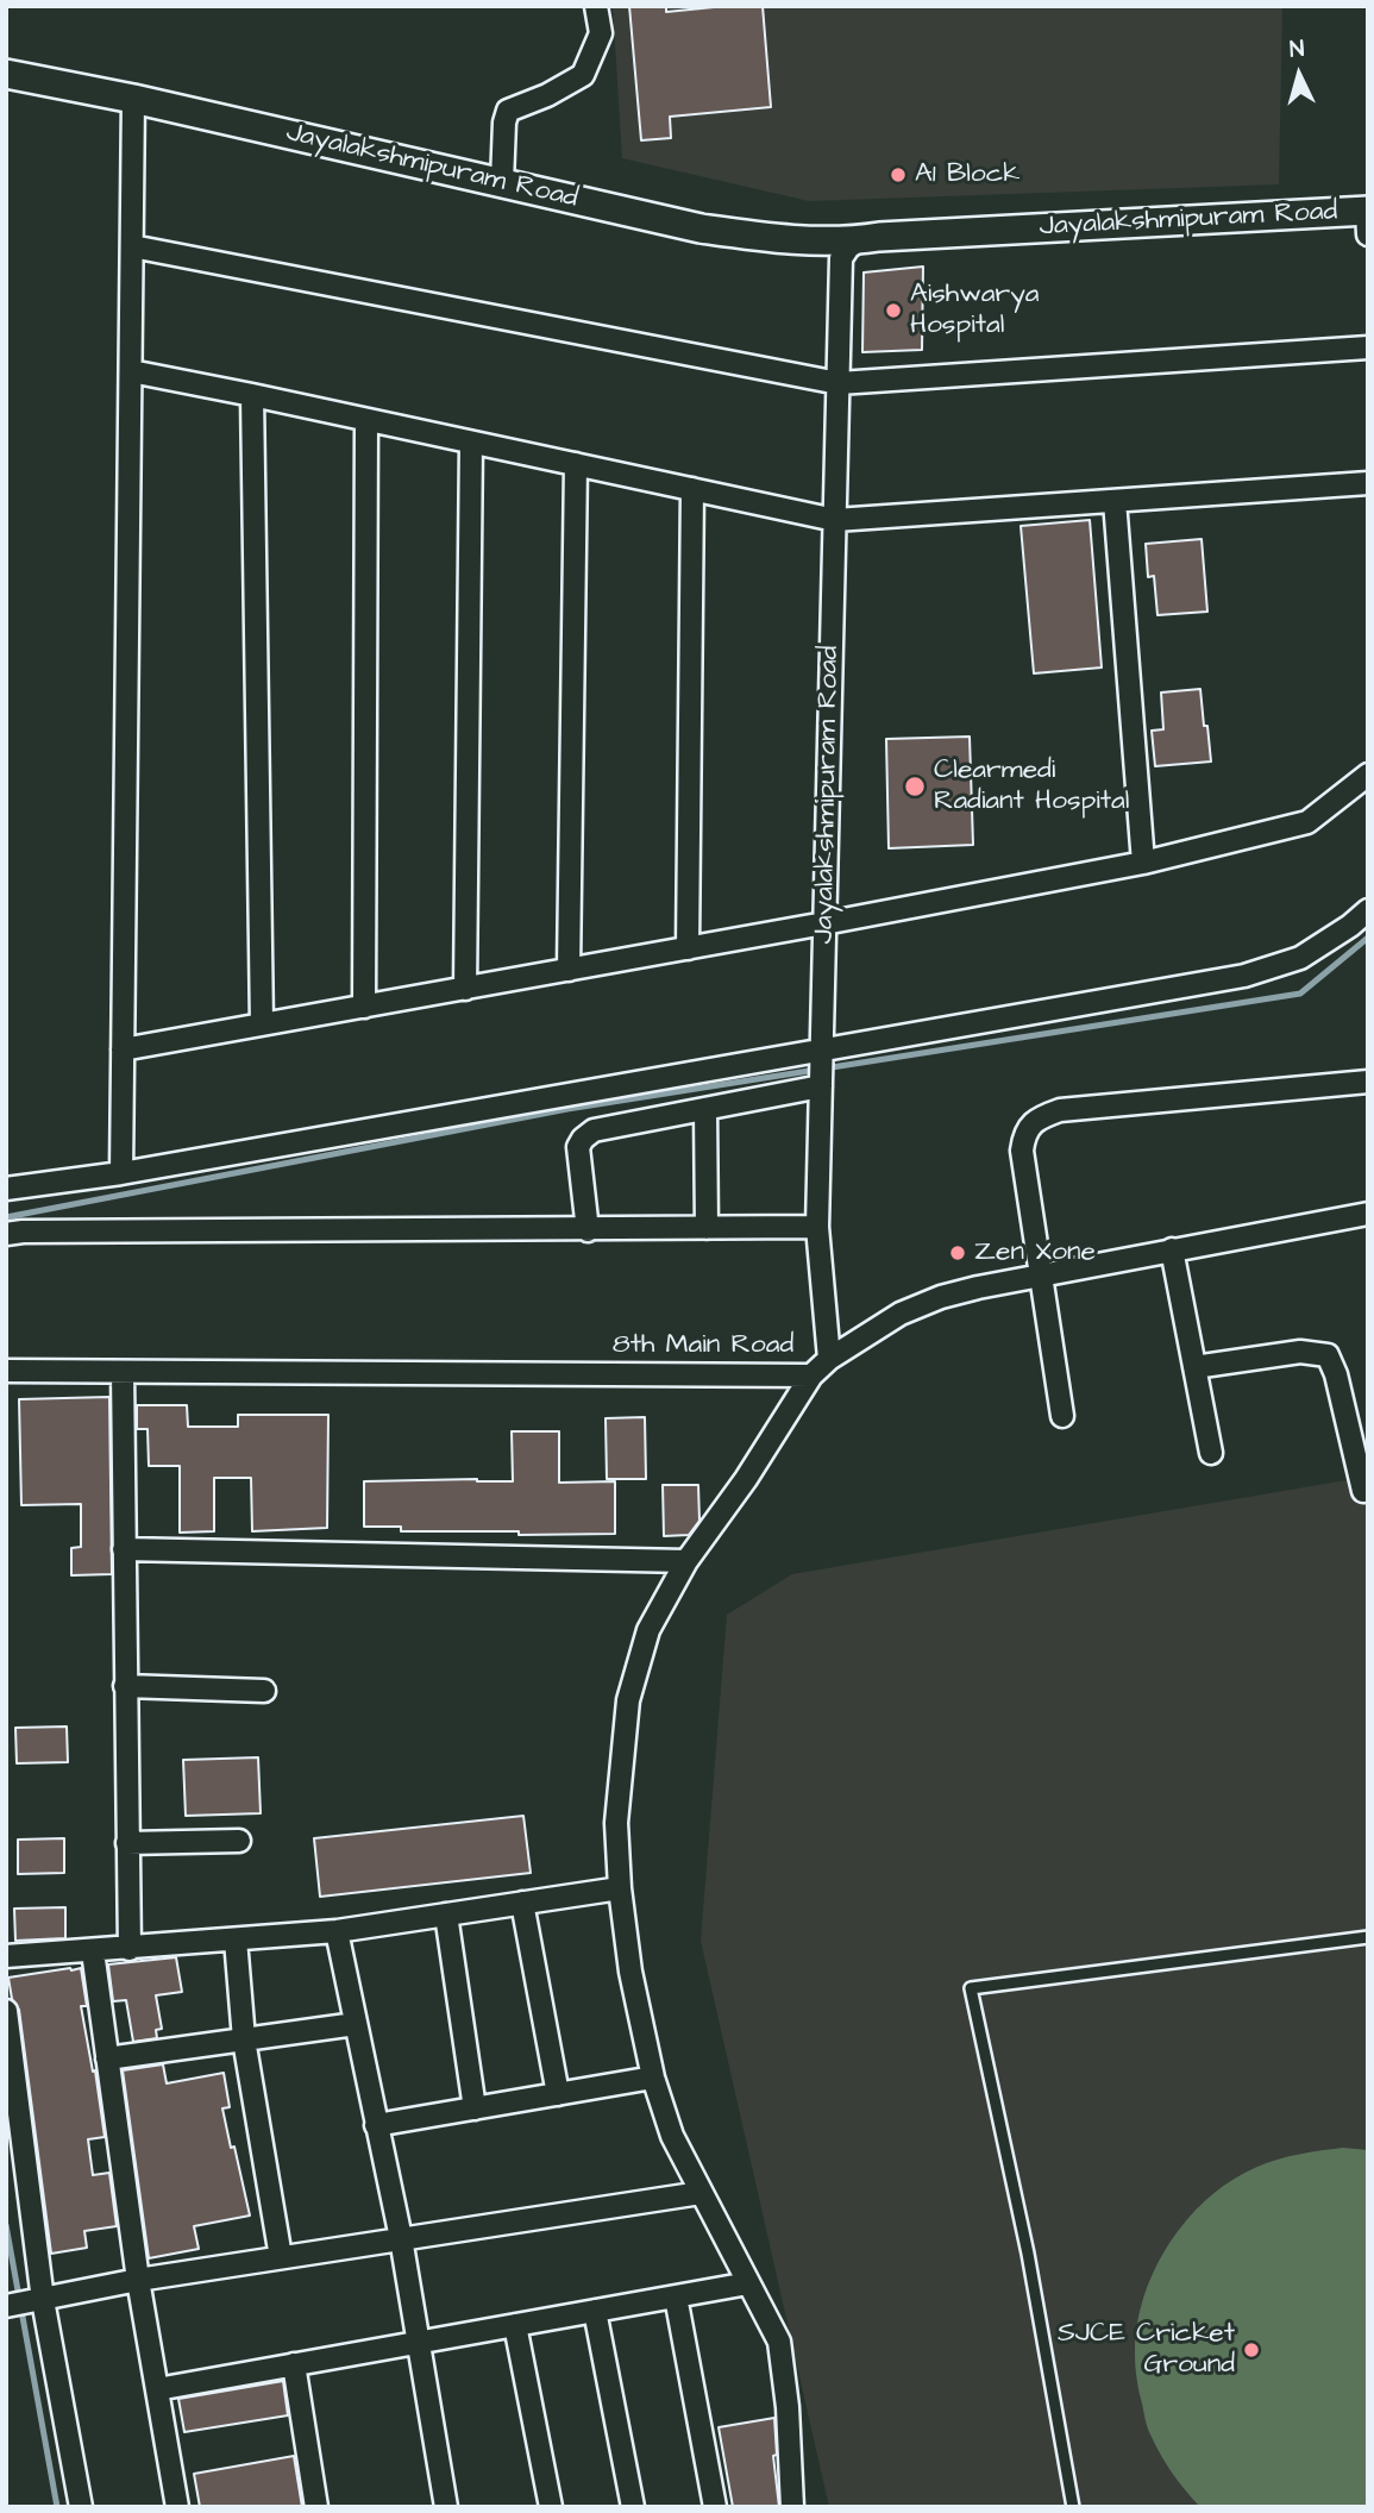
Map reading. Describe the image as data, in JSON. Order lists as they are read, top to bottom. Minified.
{"streets":{"street":["Jayalakshmipuram Road","8th Main Road"]},"crossings":[["Jayalakshmipuram Road","8th Main Road"]],"places":["A1 Block","Aishwarya Hospital","Clearmedi Radiant Hospital","Zen Xone","SJCE Cricket Ground"],"north":"top"}
